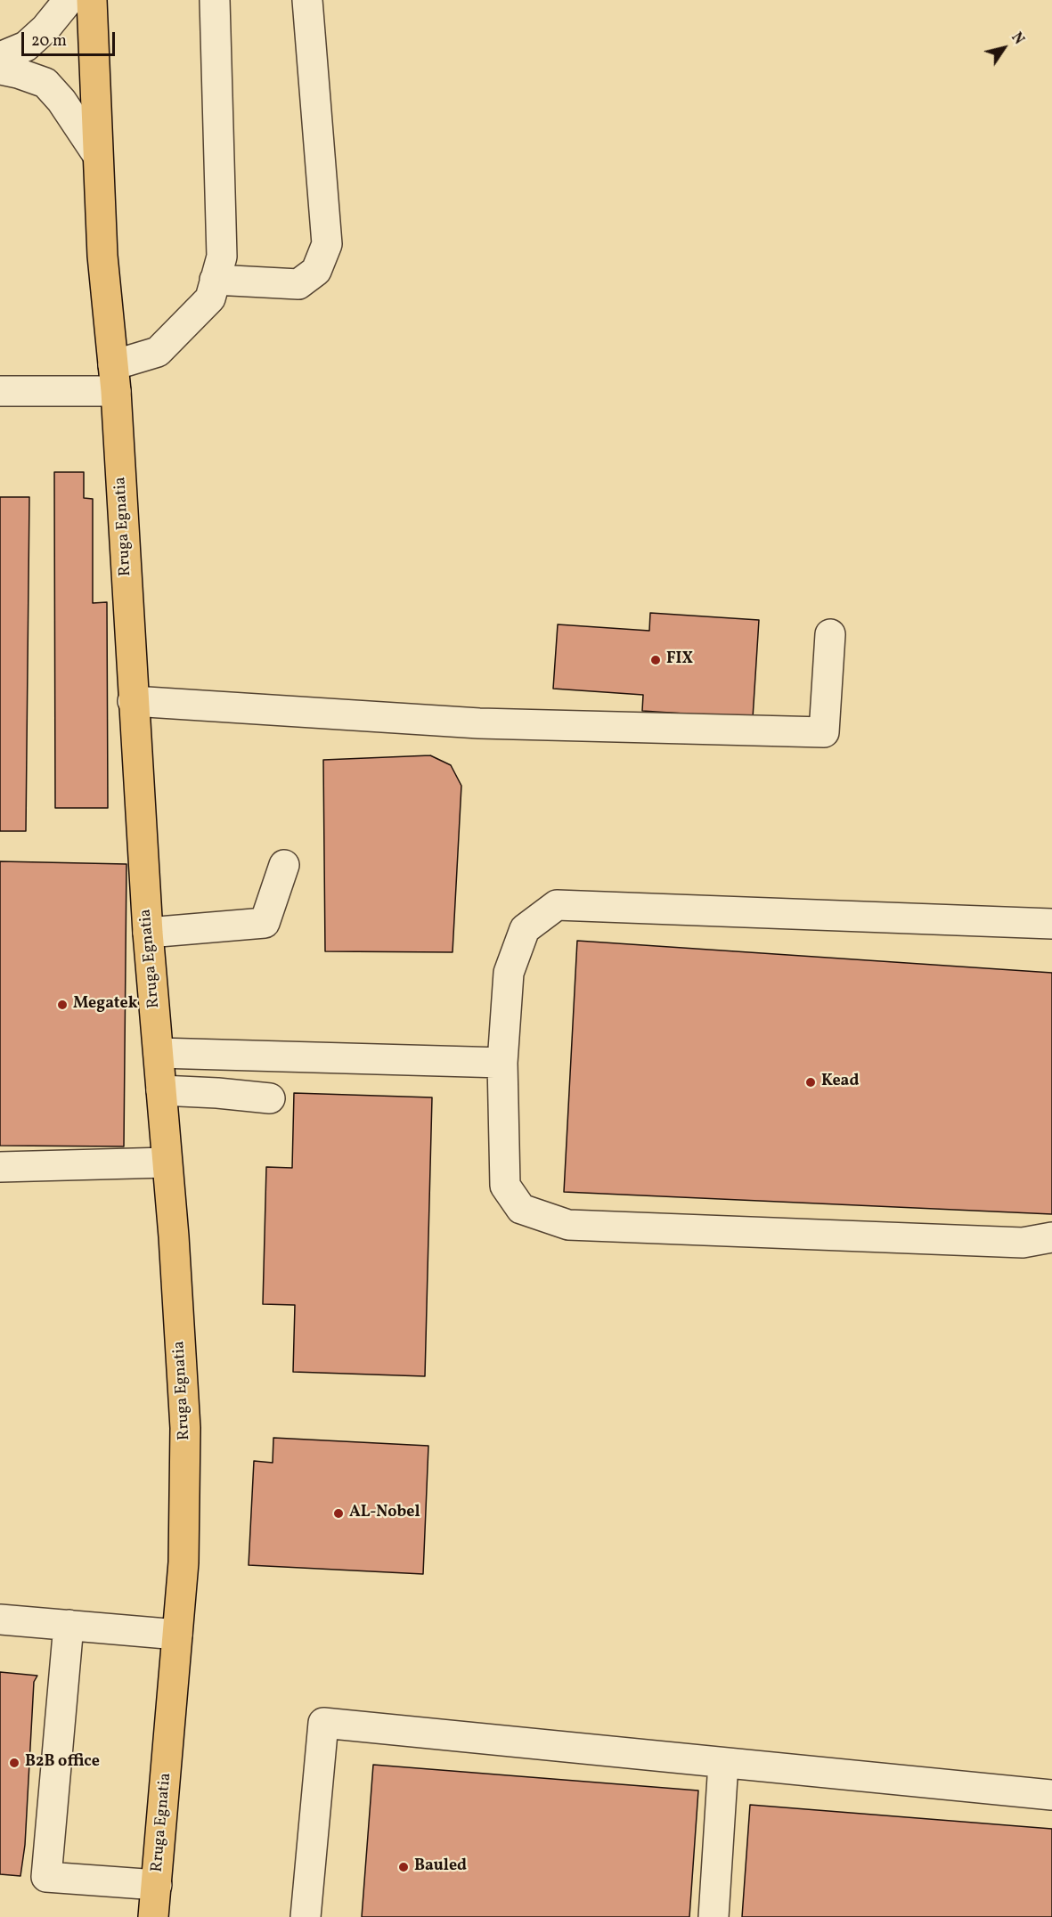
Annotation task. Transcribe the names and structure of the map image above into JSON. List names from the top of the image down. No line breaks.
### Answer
{"streets":{"main road":["Rruga Egnatia"]},"places":["FIX","Megatek","Kead","AL-Nobel","B2B office","Bauled"],"scale_bar":"20 m","north":"top right"}
